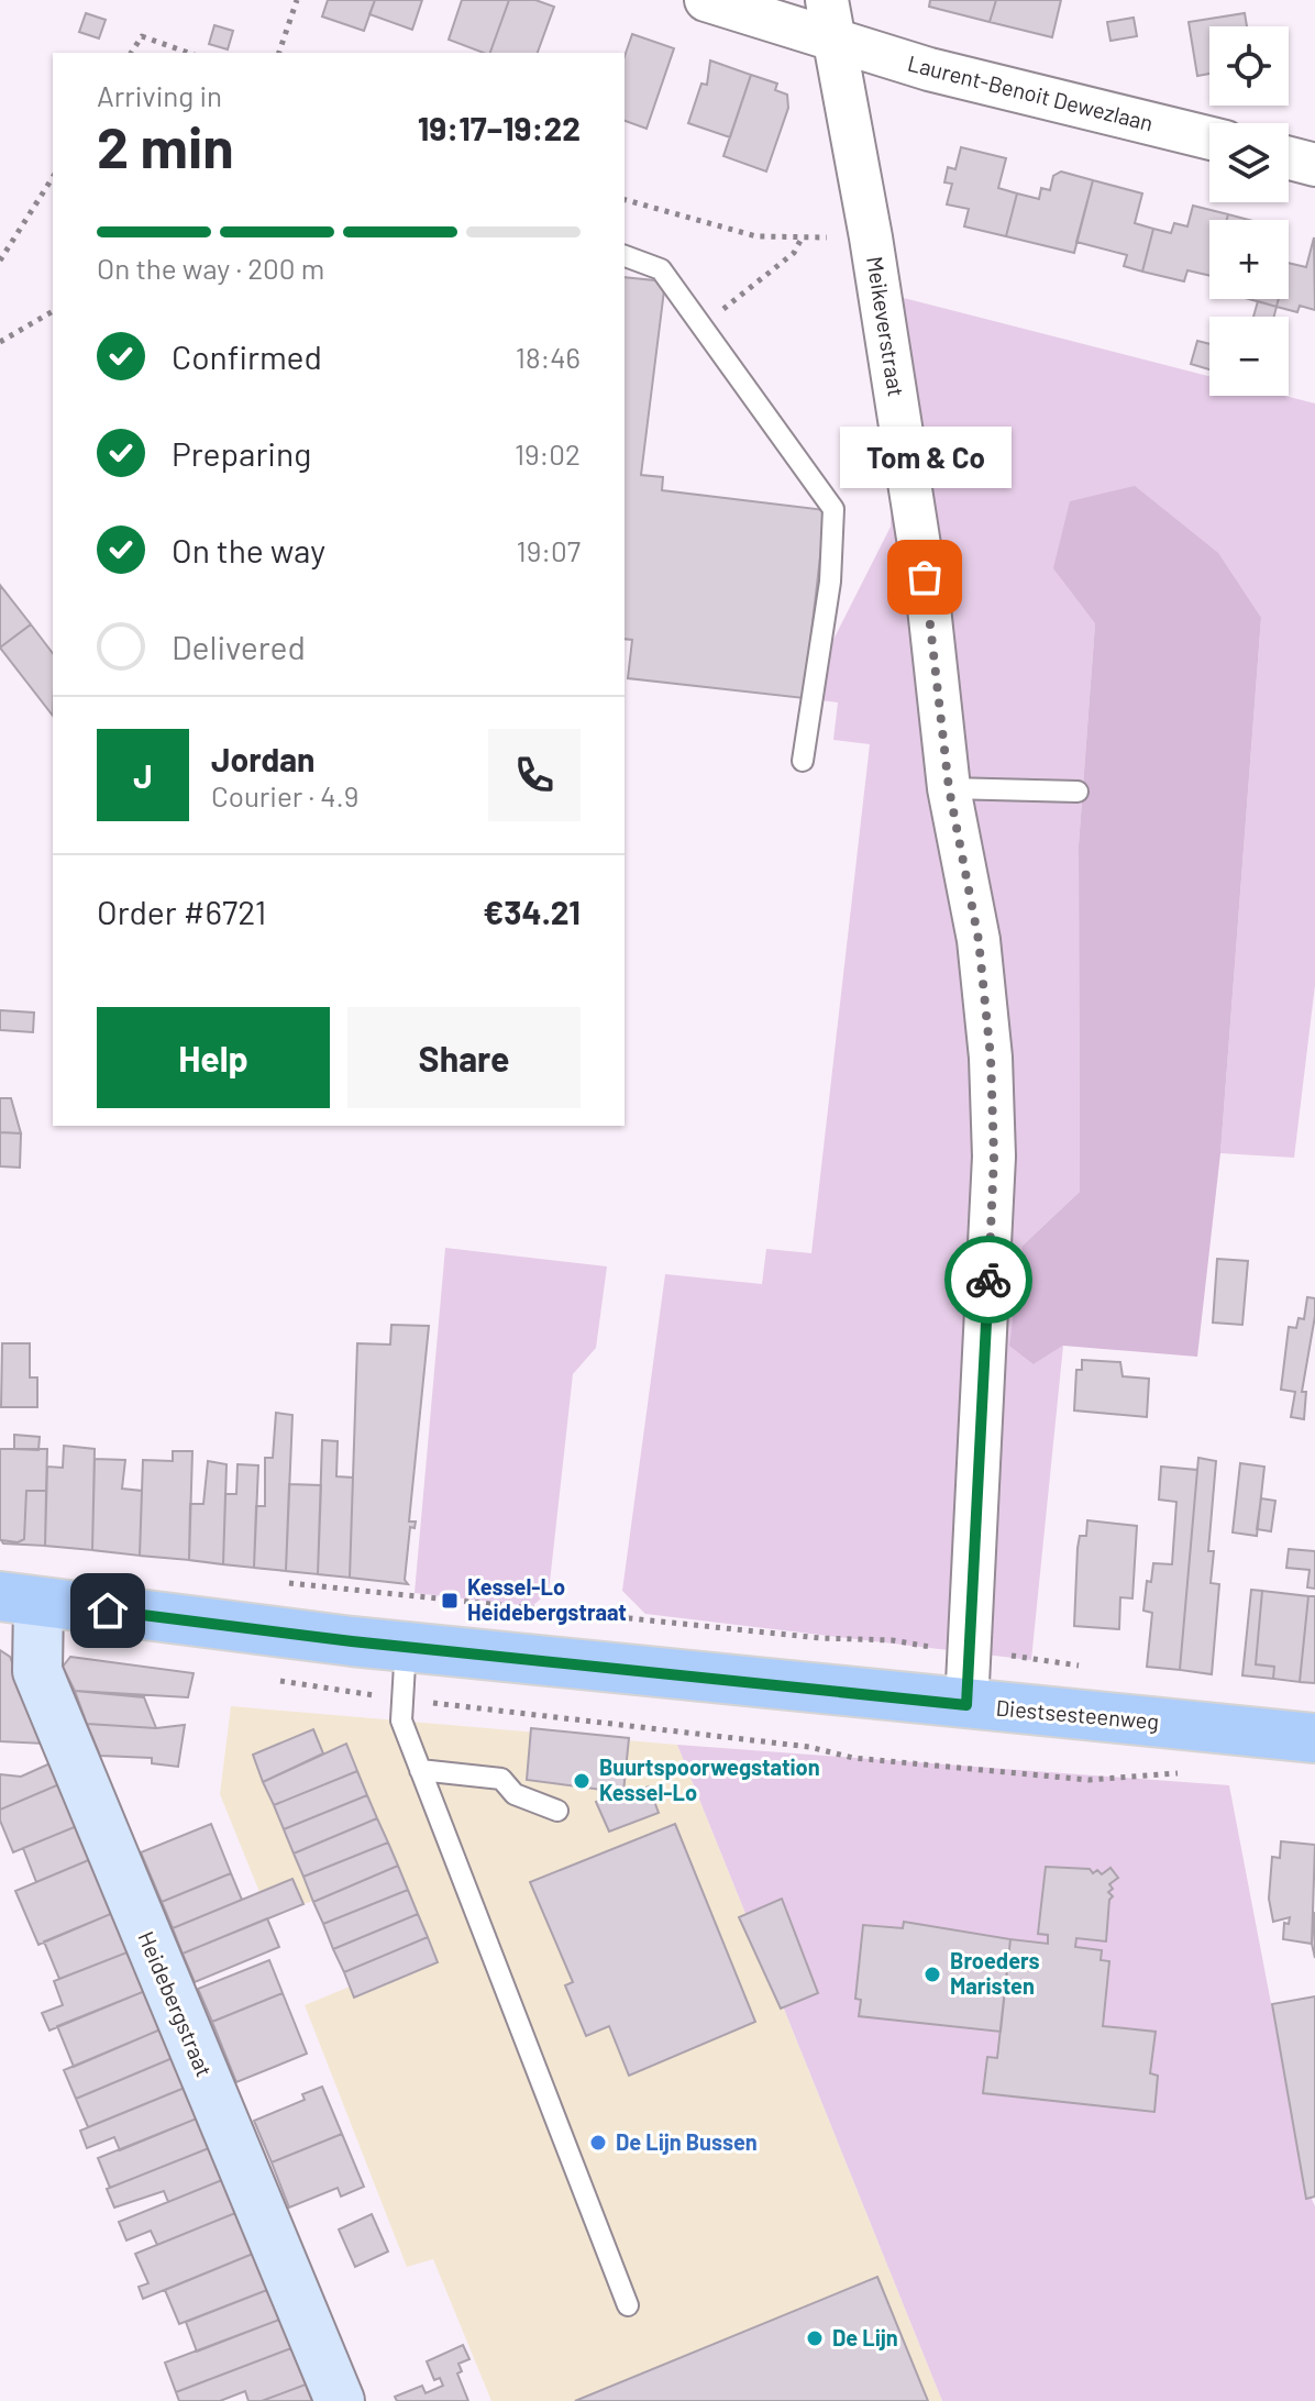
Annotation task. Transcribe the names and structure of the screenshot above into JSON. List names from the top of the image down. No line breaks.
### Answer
{"streets":{"main road":["Diestsesteenweg"],"street":["Laurent-Benoit Dewezlaan","Meikeverstraat","Heidebergstraat"]},"crossings":[["Laurent-Benoit Dewezlaan","Meikeverstraat"],["Meikeverstraat","Diestsesteenweg"],["Diestsesteenweg","Heidebergstraat"]],"places":{"other":["Tom & Co","Buurtspoorwegstation Kessel-Lo","Broeders Maristen","De Lijn Bussen","De Lijn"],"transit":["Kessel-Lo Heidebergstraat"]},"page":{"map_buttons":["+","−"],"heading":["2 min","Arriving in","19:17–19:22"],"panel":["Jordan","Courier · 4.9","Order #6721","€34.21"],"bar":"On the way · 200 m","list":[["Confirmed","18:46"],["Preparing","19:02"],["On the way","19:07"],"Delivered"],"bubble":"Tom & Co","round":"J","buttons":["Help","Share"]}}
